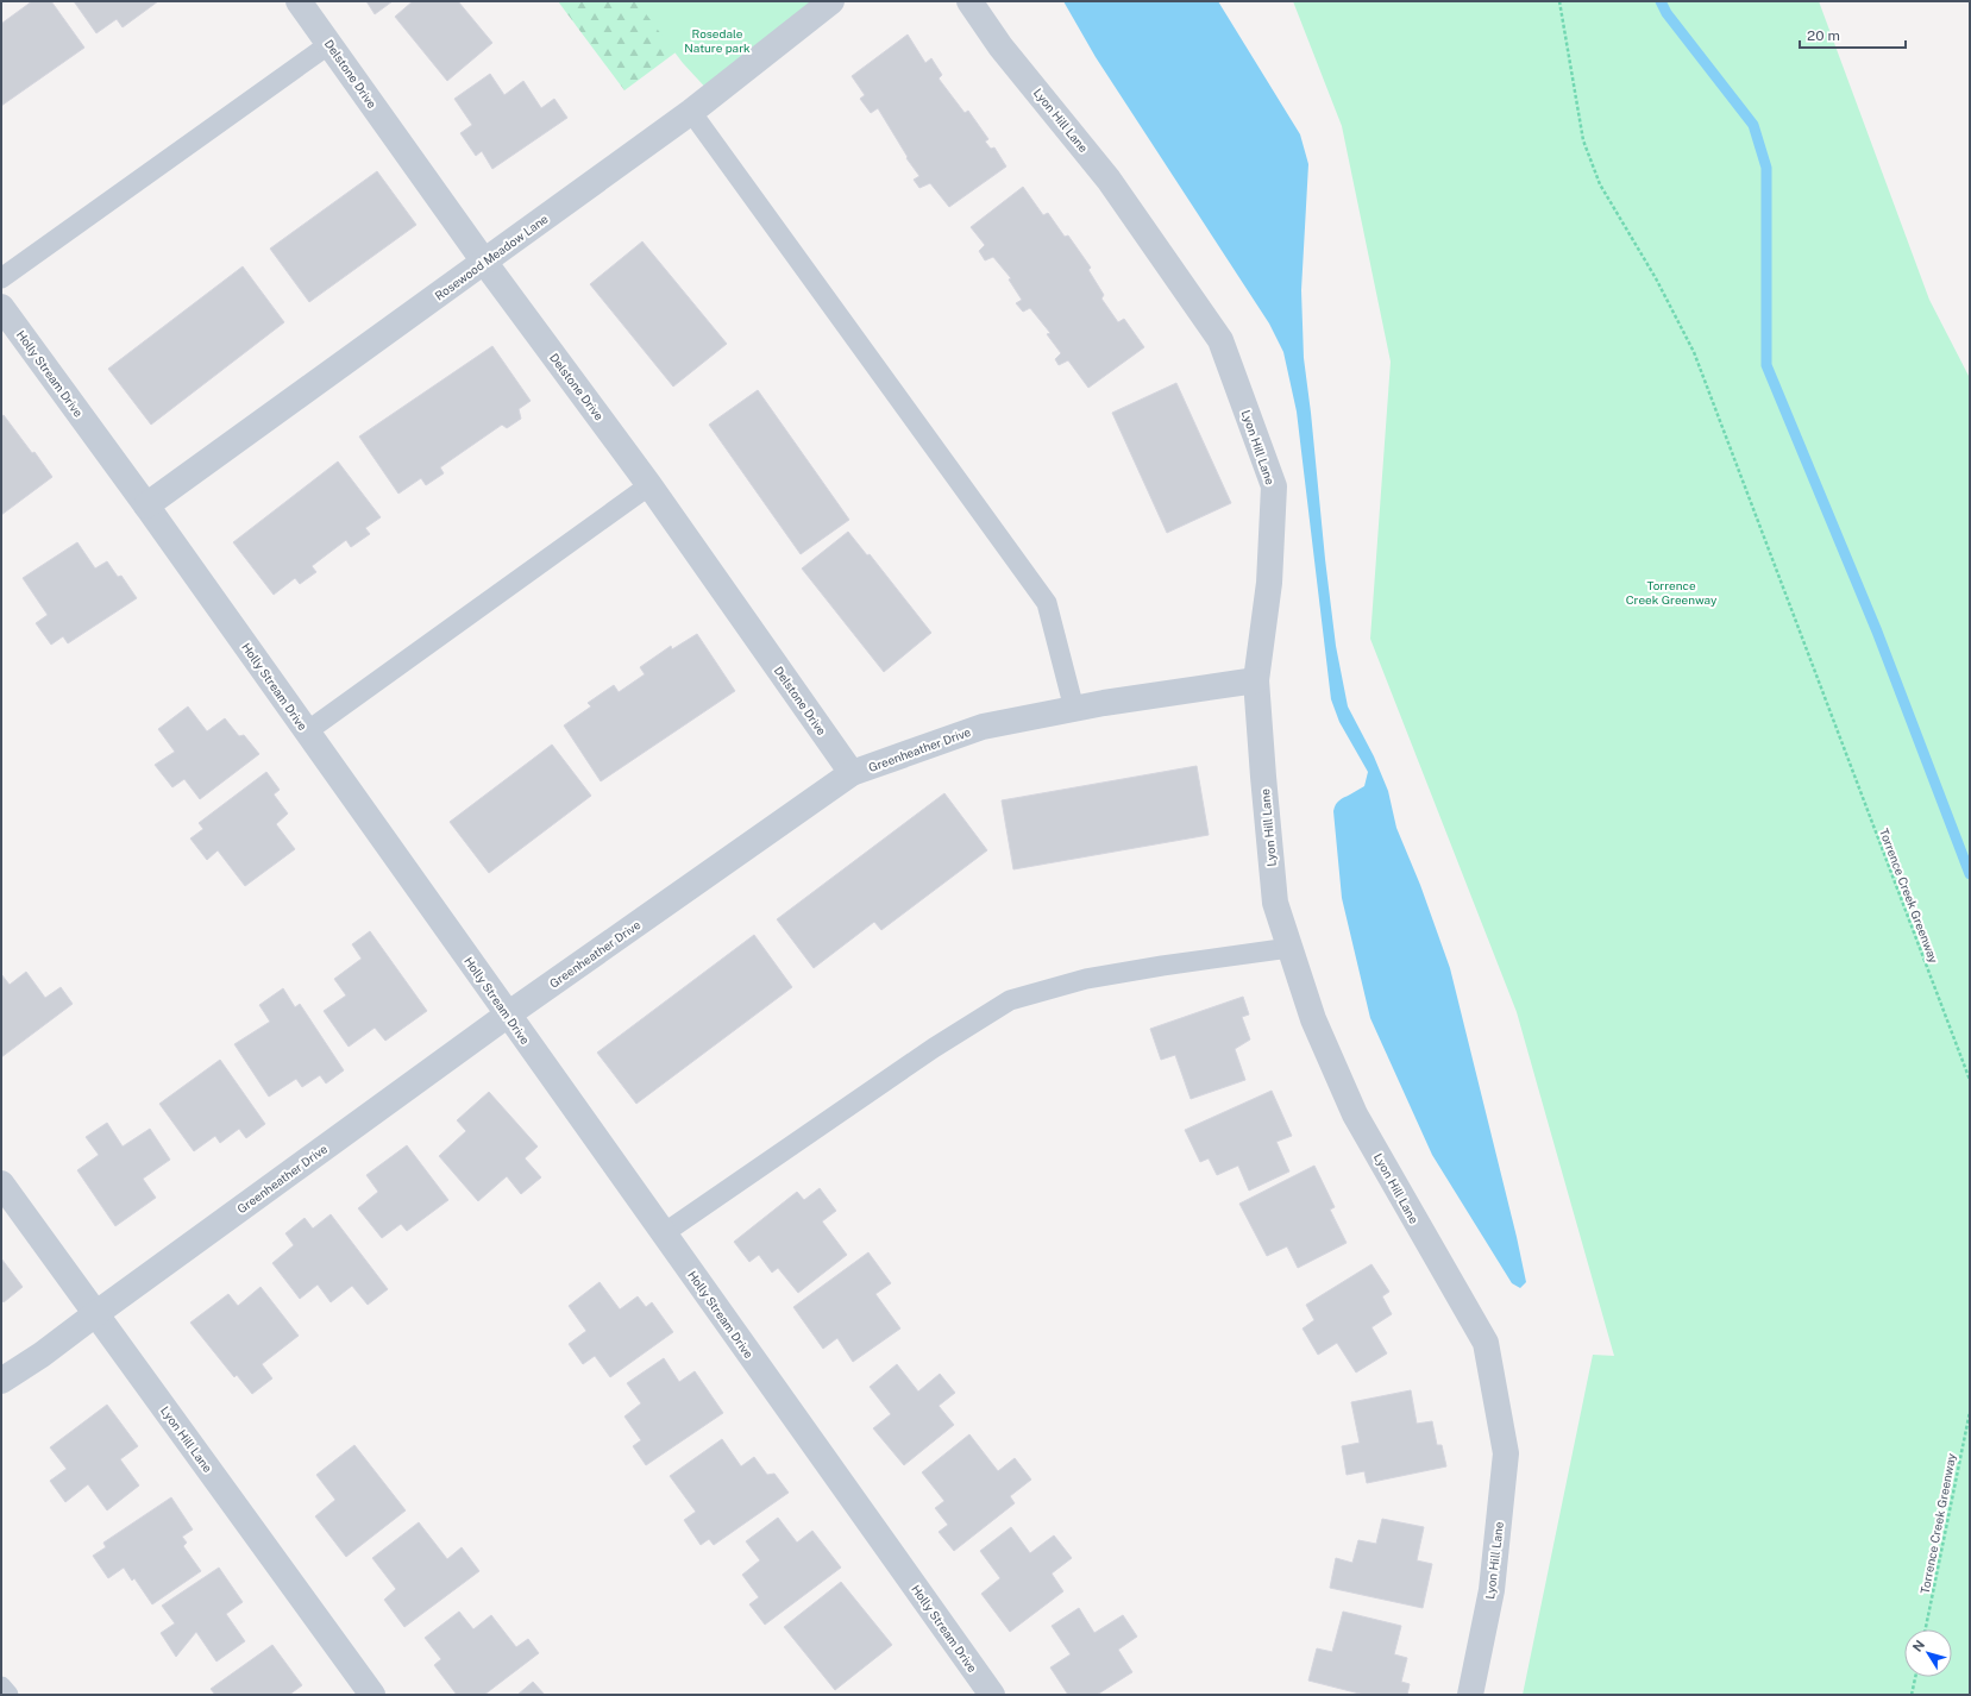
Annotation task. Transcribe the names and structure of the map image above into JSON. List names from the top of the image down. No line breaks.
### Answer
{"streets":{"street":["Delstone Drive","Lyon Hill Lane","Rosewood Meadow Lane","Holly Stream Drive","Greenheather Drive"],"path":["Torrence Creek Greenway"]},"crossings":[["Delstone Drive","Rosewood Meadow Lane"],["Delstone Drive","Greenheather Drive"],["Lyon Hill Lane","Greenheather Drive"],["Rosewood Meadow Lane","Holly Stream Drive"],["Holly Stream Drive","Greenheather Drive"]],"parks":["Rosedale Nature park","Torrence Creek Greenway"],"scale_bar":"20 m","north":"top left"}
